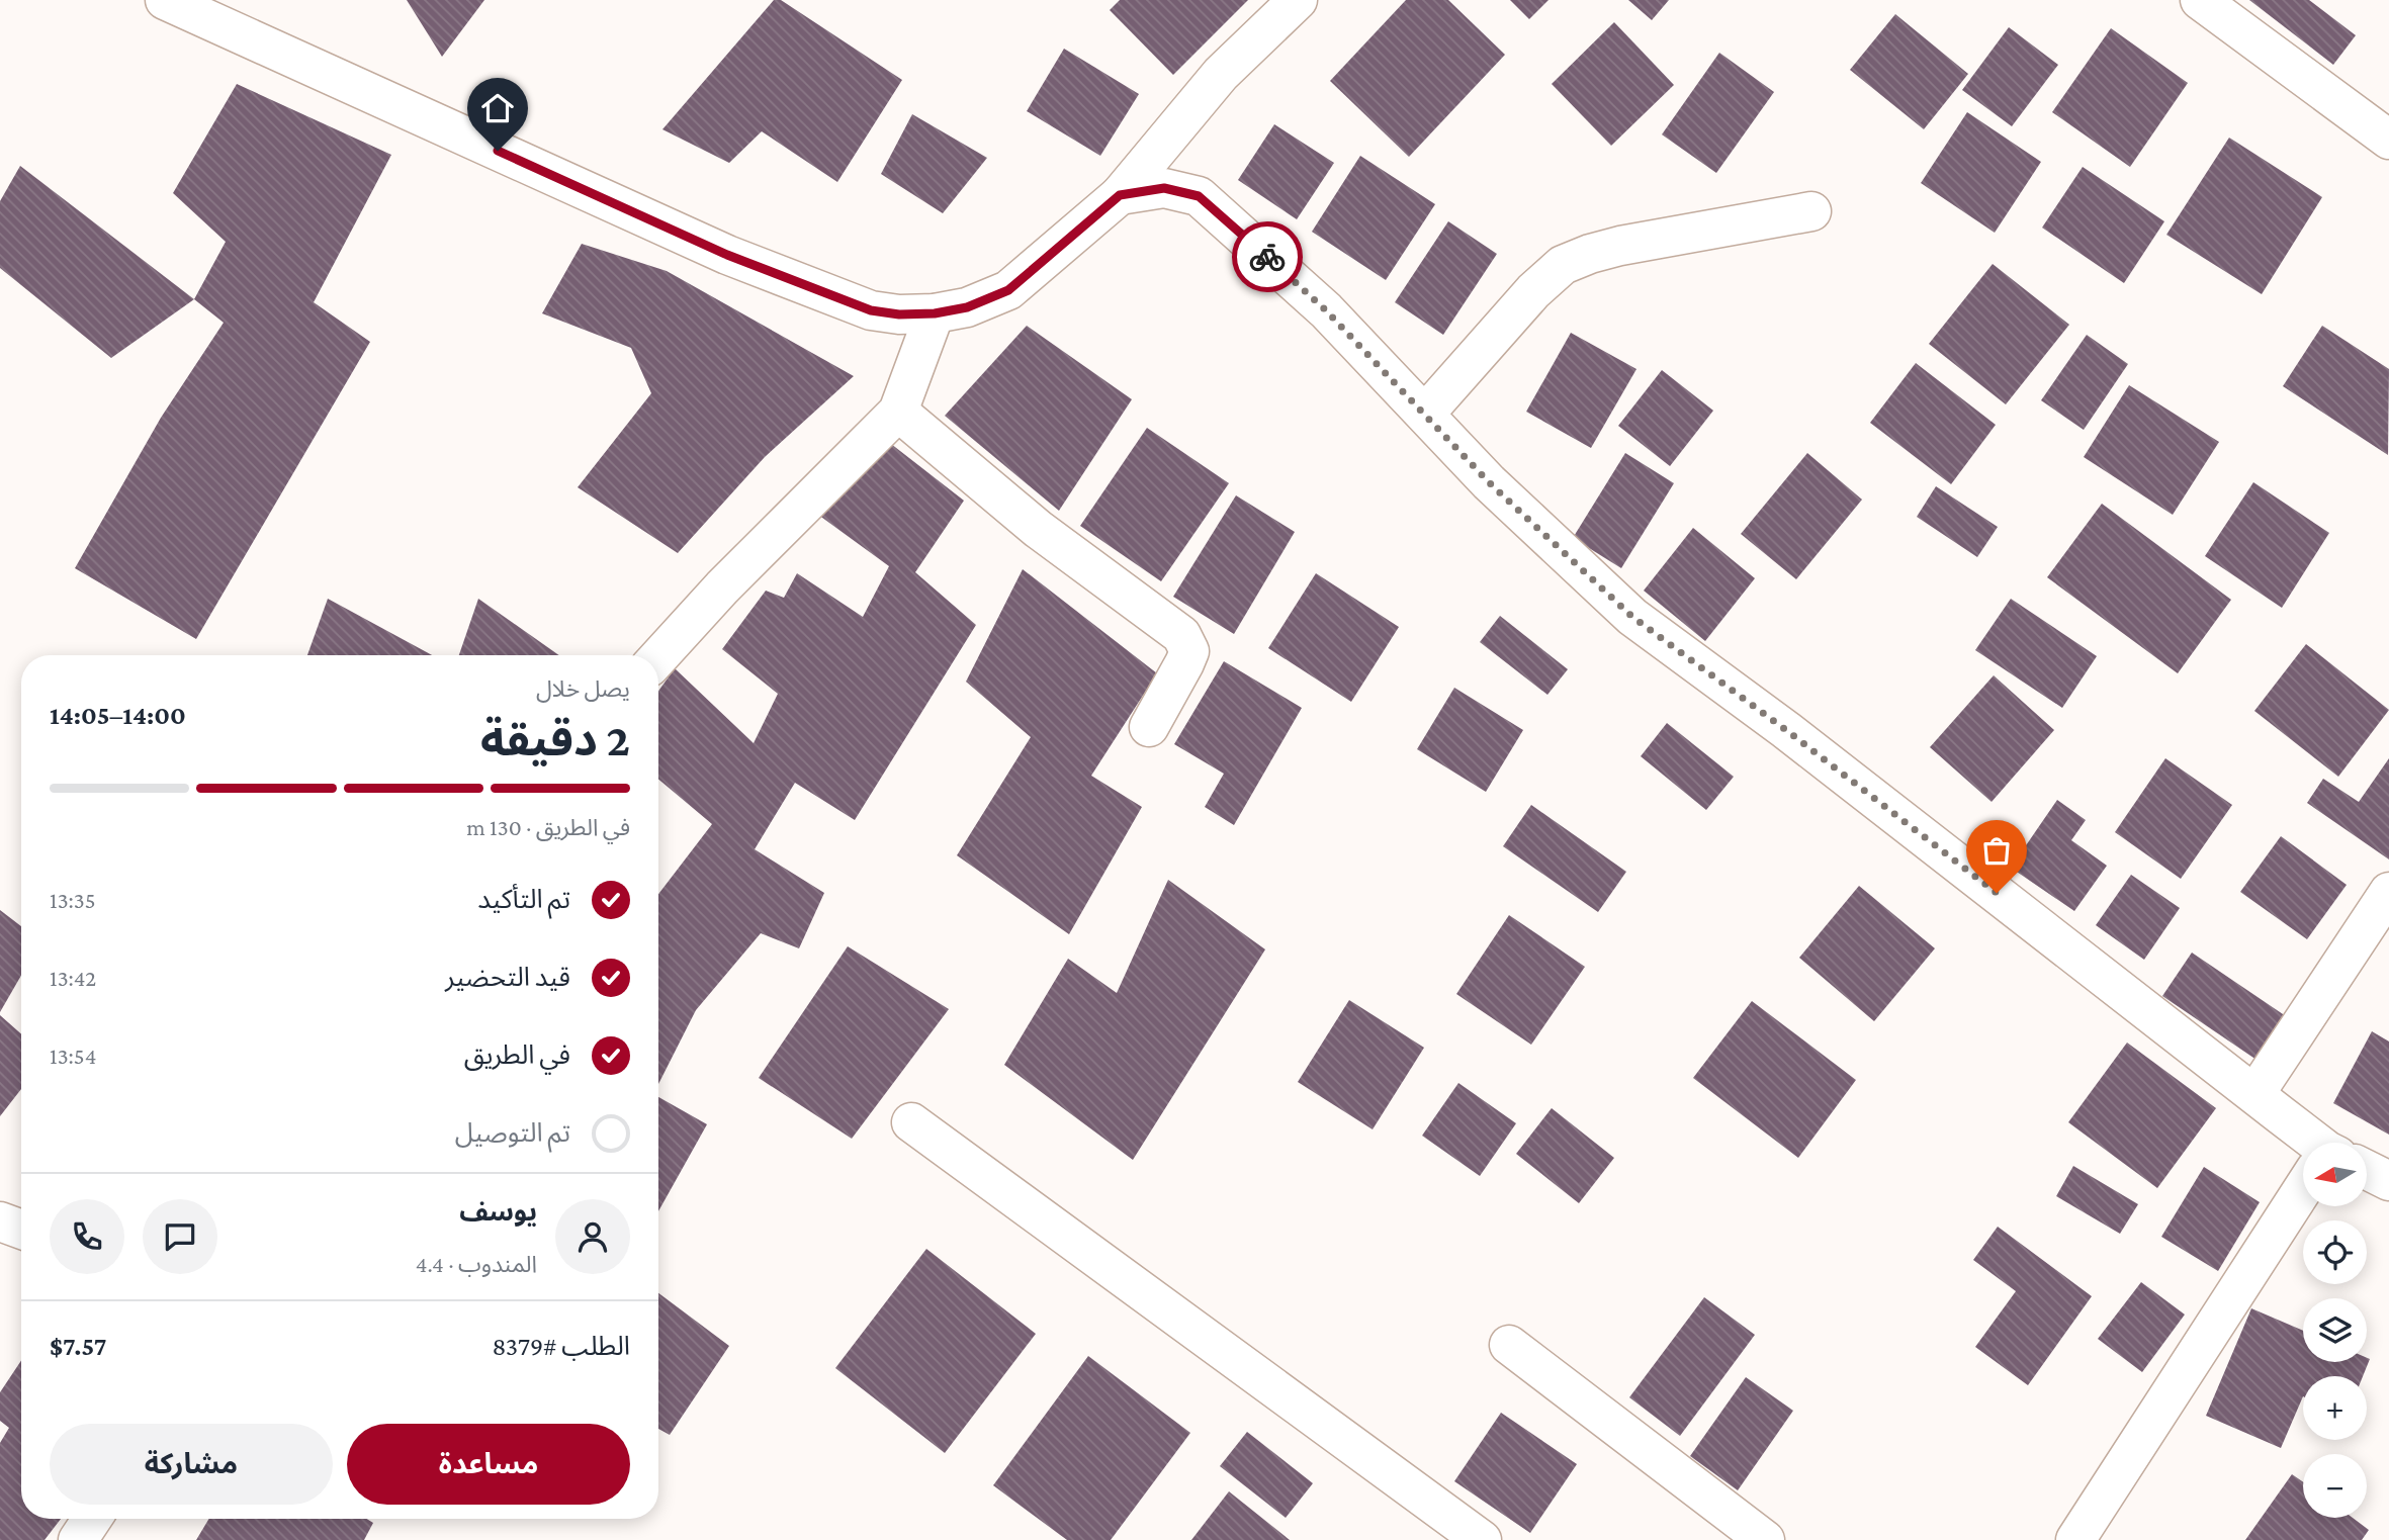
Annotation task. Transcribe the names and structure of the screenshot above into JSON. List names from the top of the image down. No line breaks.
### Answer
{"north":"left","page":{"heading":["2 دقيقة","يصل خلال","14:00–14:05"],"panel":["يوسف","المندوب · 4.4","الطلب #8379","$7.57"],"bar":"في الطريق · 130 m","list":[["تم التأكيد","13:35"],["قيد التحضير","13:42"],["في الطريق","13:54"],"تم التوصيل"],"map_buttons":["+","−"],"buttons":["مساعدة","مشاركة"]}}
